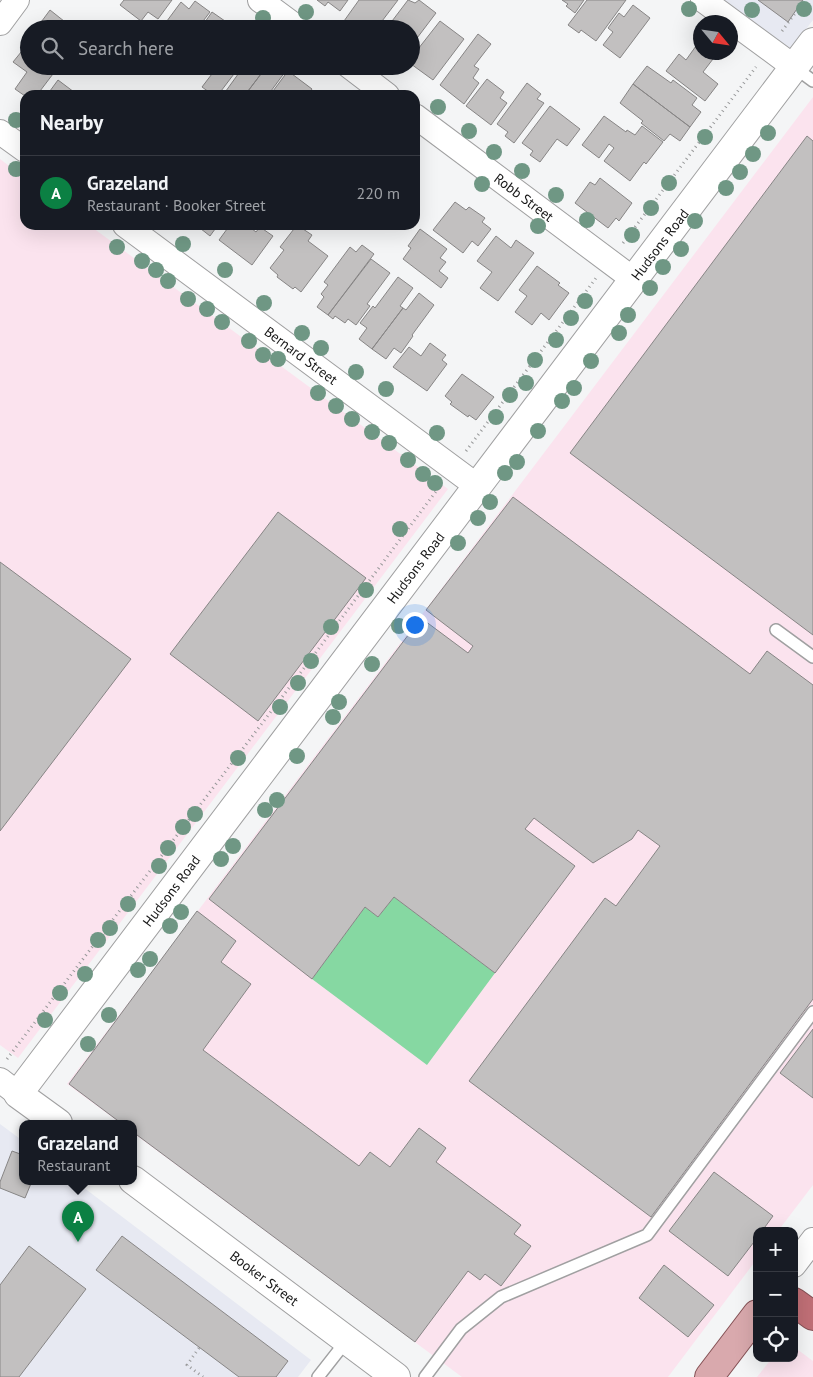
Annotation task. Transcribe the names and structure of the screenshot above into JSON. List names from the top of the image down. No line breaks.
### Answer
{"streets":{"street":["Robb Street","Hudsons Road","Bernard Street","Booker Street"]},"crossings":[["Robb Street","Hudsons Road"],["Hudsons Road","Bernard Street"]],"north":"bottom right","page":{"search":"Search here","heading":"Nearby","list":[{"mark":"A","name":"Grazeland","note":"Restaurant · Booker Street","value":"220 m"}],"popup":["Grazeland","Restaurant"],"pins":"A","map_buttons":["+","−"]}}
